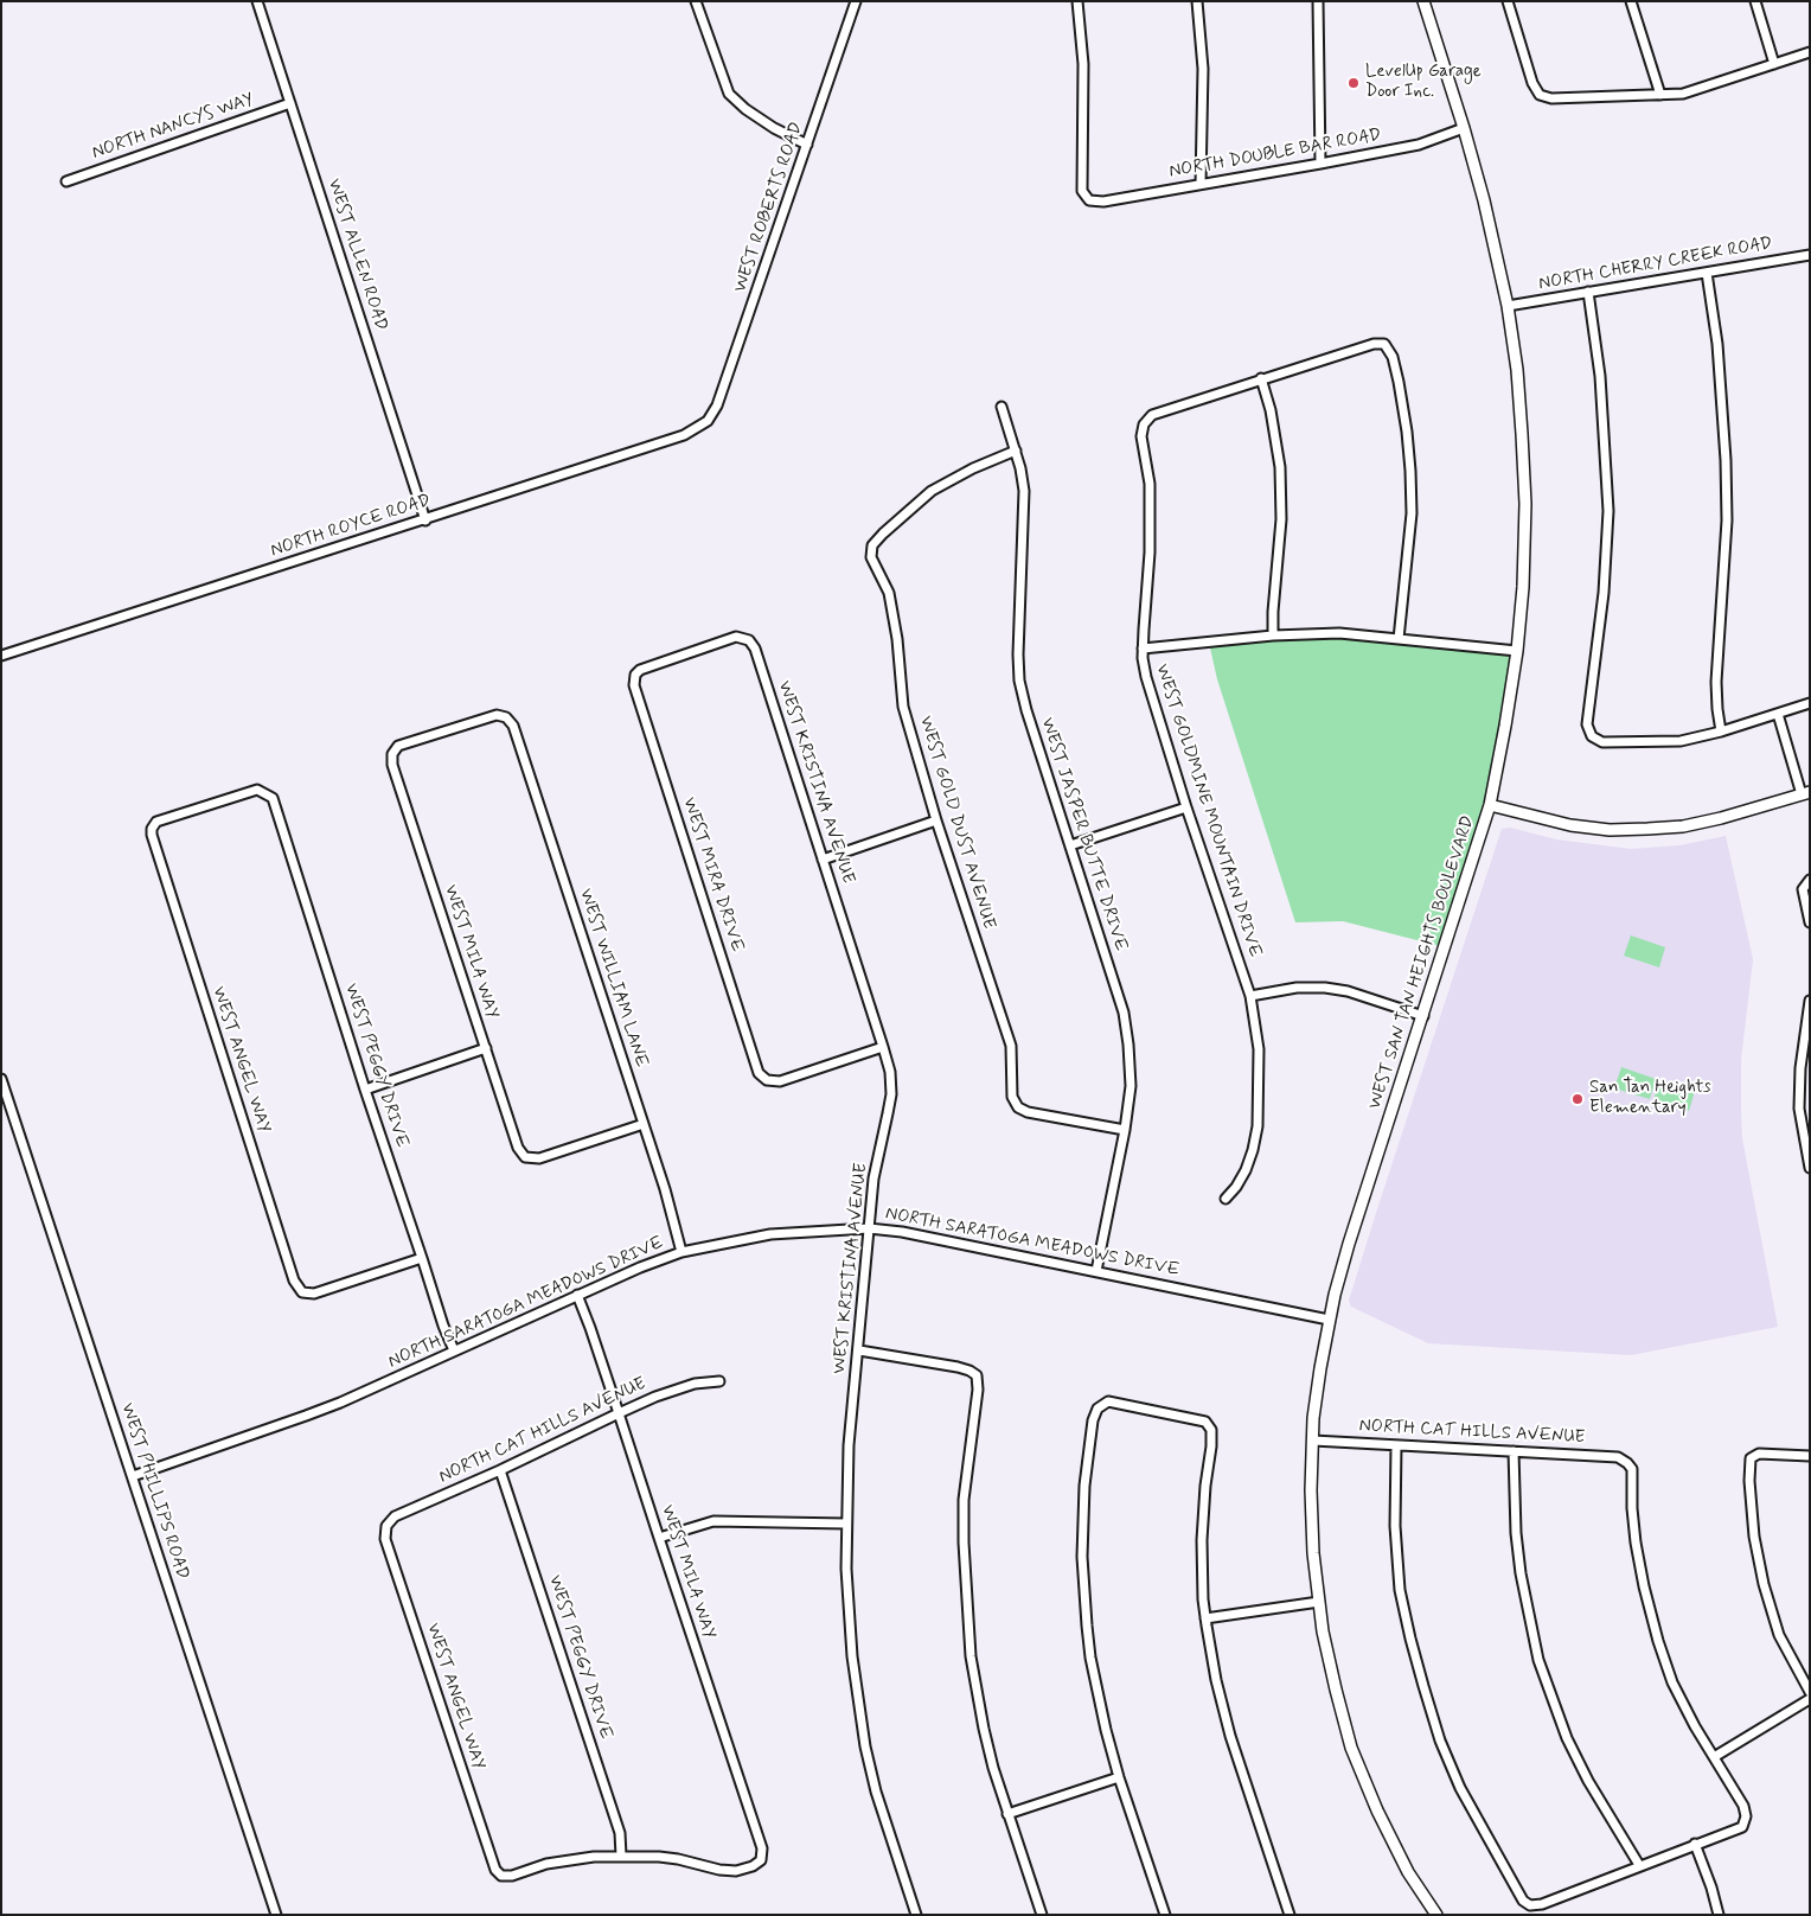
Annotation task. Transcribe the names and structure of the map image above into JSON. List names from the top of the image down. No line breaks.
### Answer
{"streets":{"street":["NORTH NANCYS WAY","NORTH DOUBLE BAR ROAD","WEST ROBERTS ROAD","WEST ALLEN ROAD","NORTH CHERRY CREEK ROAD","NORTH ROYCE ROAD","WEST KRISTINA AVENUE","WEST GOLDMINE MOUNTAIN DRIVE","WEST GOLD DUST AVENUE","WEST JASPER BUTTE DRIVE","WEST MIRA DRIVE","WEST MILA WAY","WEST SAN TAN HEIGHTS BOULEVARD","WEST WILLIAM LANE","WEST ANGEL WAY","WEST PEGGY DRIVE","NORTH SARATOGA MEADOWS DRIVE","NORTH CAT HILLS AVENUE","WEST PHILLIPS ROAD"]},"crossings":[["NORTH NANCYS WAY","WEST ALLEN ROAD"],["NORTH DOUBLE BAR ROAD","WEST SAN TAN HEIGHTS BOULEVARD"],["WEST ROBERTS ROAD","NORTH ROYCE ROAD"],["WEST ALLEN ROAD","NORTH ROYCE ROAD"],["NORTH CHERRY CREEK ROAD","WEST SAN TAN HEIGHTS BOULEVARD"],["WEST KRISTINA AVENUE","WEST MIRA DRIVE"],["WEST KRISTINA AVENUE","NORTH SARATOGA MEADOWS DRIVE"],["WEST GOLD DUST AVENUE","WEST JASPER BUTTE DRIVE"],["WEST JASPER BUTTE DRIVE","NORTH SARATOGA MEADOWS DRIVE"],["WEST MILA WAY","WEST WILLIAM LANE"],["WEST MILA WAY","WEST ANGEL WAY"],["WEST MILA WAY","WEST PEGGY DRIVE"],["WEST MILA WAY","NORTH SARATOGA MEADOWS DRIVE"],["WEST MILA WAY","NORTH CAT HILLS AVENUE"],["WEST SAN TAN HEIGHTS BOULEVARD","NORTH SARATOGA MEADOWS DRIVE"],["WEST SAN TAN HEIGHTS BOULEVARD","NORTH CAT HILLS AVENUE"],["WEST WILLIAM LANE","NORTH SARATOGA MEADOWS DRIVE"],["WEST ANGEL WAY","WEST PEGGY DRIVE"],["WEST ANGEL WAY","NORTH CAT HILLS AVENUE"],["WEST PEGGY DRIVE","NORTH SARATOGA MEADOWS DRIVE"],["WEST PEGGY DRIVE","NORTH CAT HILLS AVENUE"],["NORTH SARATOGA MEADOWS DRIVE","WEST PHILLIPS ROAD"]],"places":["LevelUp Garage Door Inc.","San Tan Heights Elementary"]}
